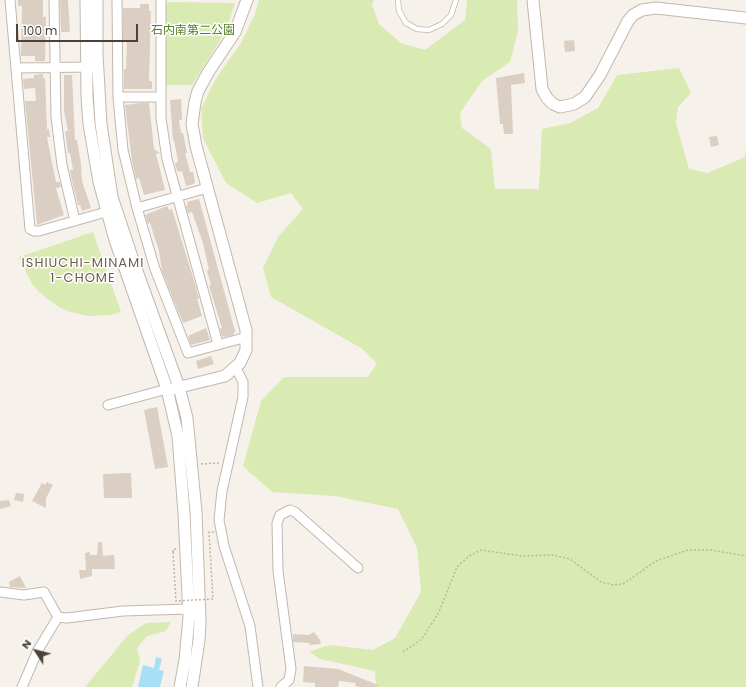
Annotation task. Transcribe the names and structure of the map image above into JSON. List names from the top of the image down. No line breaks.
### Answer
{"districts":["ISHIUCHI-MINAMI 1-CHOME"],"parks":["石内南第二公園"],"scale_bar":"100 m","north":"top left"}
